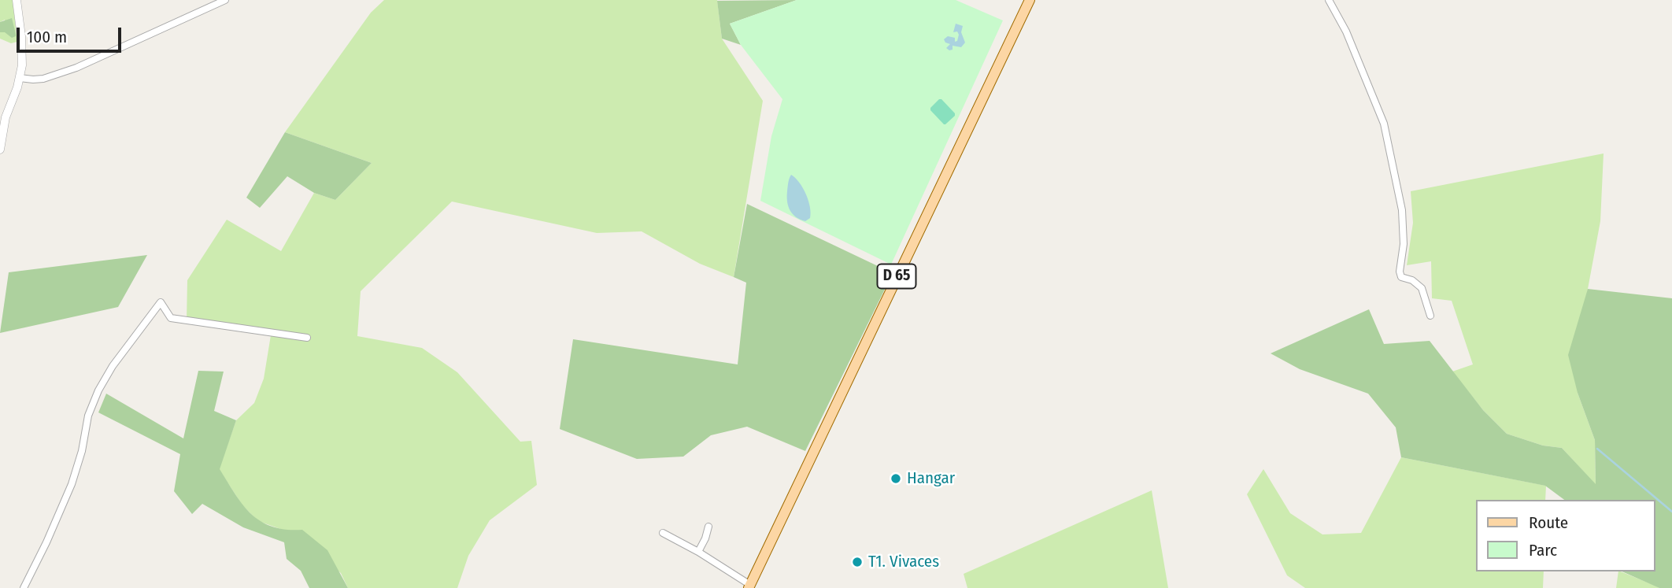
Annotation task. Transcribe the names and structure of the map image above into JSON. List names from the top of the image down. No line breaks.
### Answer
{"streets":{"main road":["D 65"]},"places":["Hangar","T1. Vivaces"],"legend":["Route","Parc"],"scale_bar":"100 m"}
